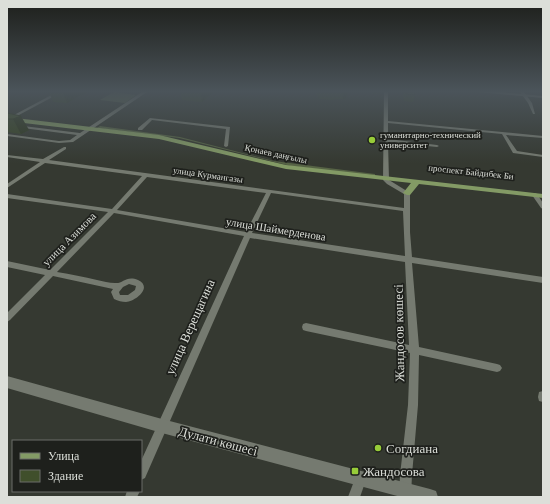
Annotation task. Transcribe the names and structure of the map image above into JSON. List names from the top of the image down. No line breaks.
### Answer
{"streets":{"main road":["Қонаев даңғылы","проспект Байдибек Би","Дулати көшесі"],"street":["улица Курмангазы","улица Шаймерденова","улица Азимова","улица Верещагина","Жандосов көшесі"]},"crossings":[["Қонаев даңғылы","проспект Байдибек Би"],["улица Курмангазы","улица Азимова"],["улица Курмангазы","улица Верещагина"],["улица Курмангазы","Жандосов көшесі"],["улица Шаймерденова","улица Азимова"],["улица Шаймерденова","улица Верещагина"],["улица Шаймерденова","Жандосов көшесі"],["улица Верещагина","Дулати көшесі"],["Жандосов көшесі","Дулати көшесі"]],"places":{"other":["гуманитарно-технический университет","Согдиана"],"transit":["Жандосова"]},"legend":["Улица","Здание"]}
